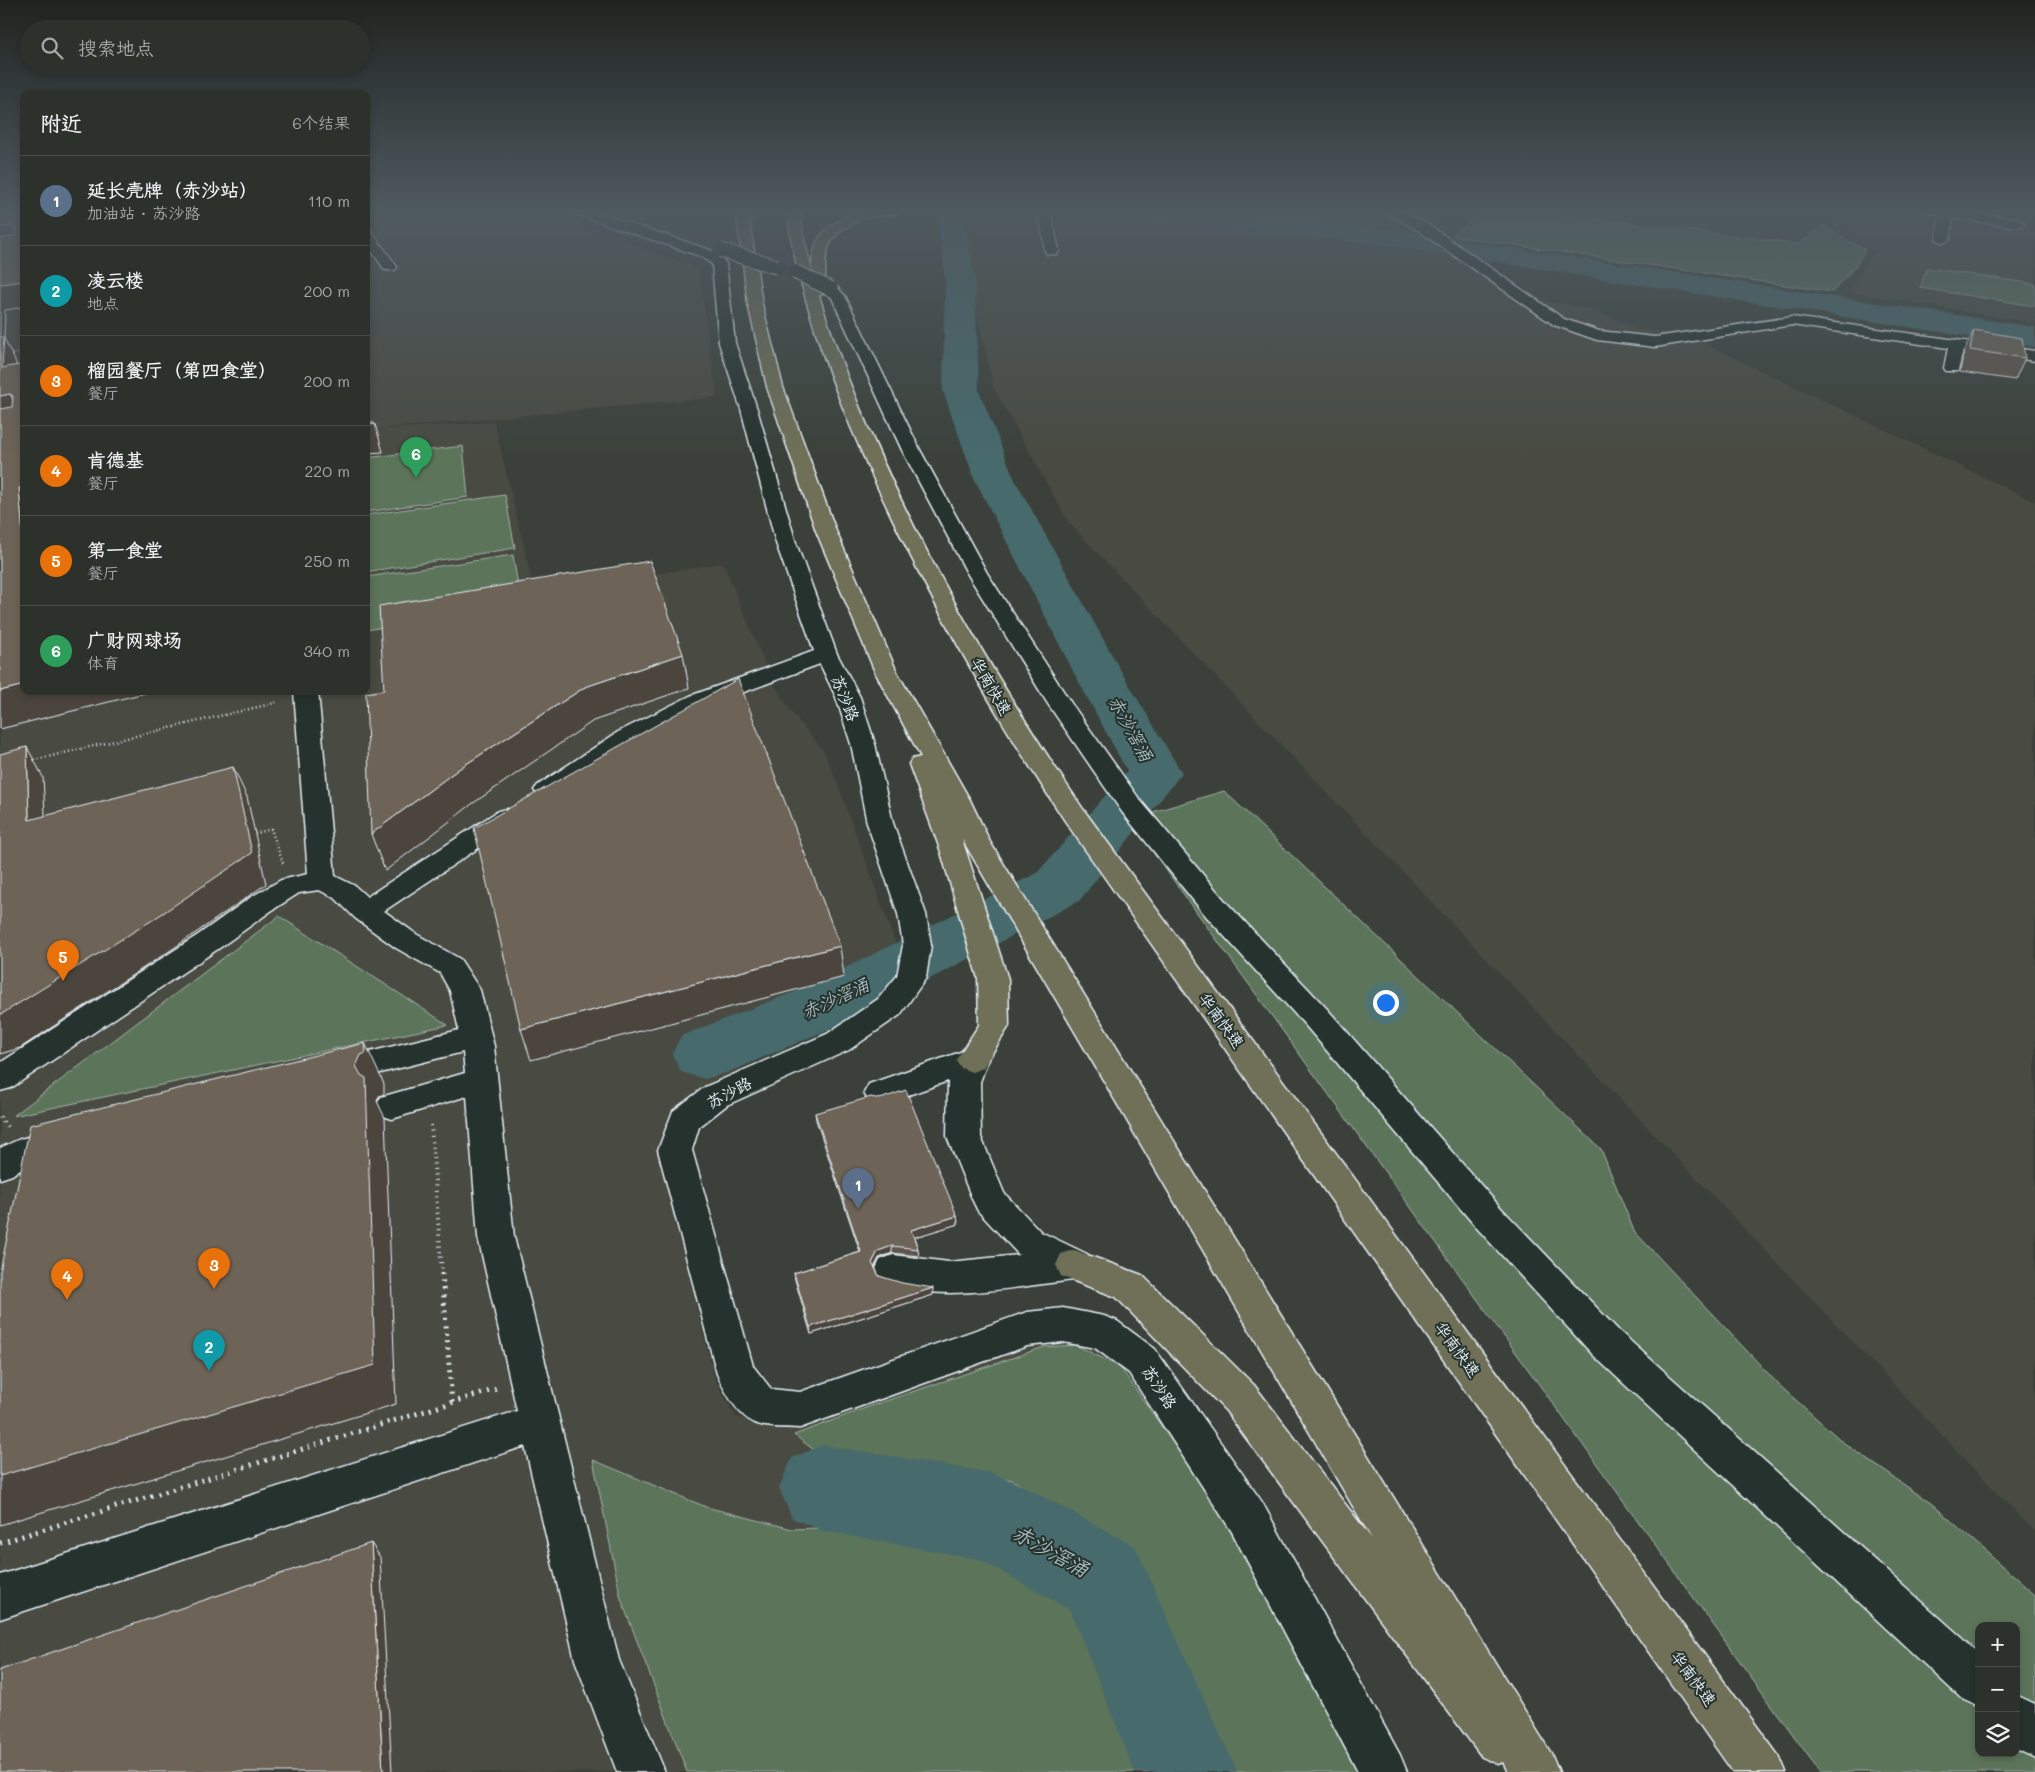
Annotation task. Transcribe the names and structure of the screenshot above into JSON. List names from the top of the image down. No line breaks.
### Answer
{"streets":{"highway":["华南快速"],"street":["苏沙路"]},"water":["赤沙滘涌"],"page":{"search":"搜索地点","heading":["附近","6个结果"],"list":[{"mark":"1","name":"延长壳牌（赤沙站）","note":"加油站 · 苏沙路","value":"110 m"},{"mark":"2","name":"凌云楼","note":"地点","value":"200 m"},{"mark":"3","name":"榴园餐厅（第四食堂）","note":"餐厅","value":"200 m"},{"mark":"4","name":"肯德基","note":"餐厅","value":"220 m"},{"mark":"5","name":"第一食堂","note":"餐厅","value":"250 m"},{"mark":"6","name":"广财网球场","note":"体育","value":"340 m"}],"pins":["6","5","1","3","4","2"],"map_buttons":["+","−"]}}
